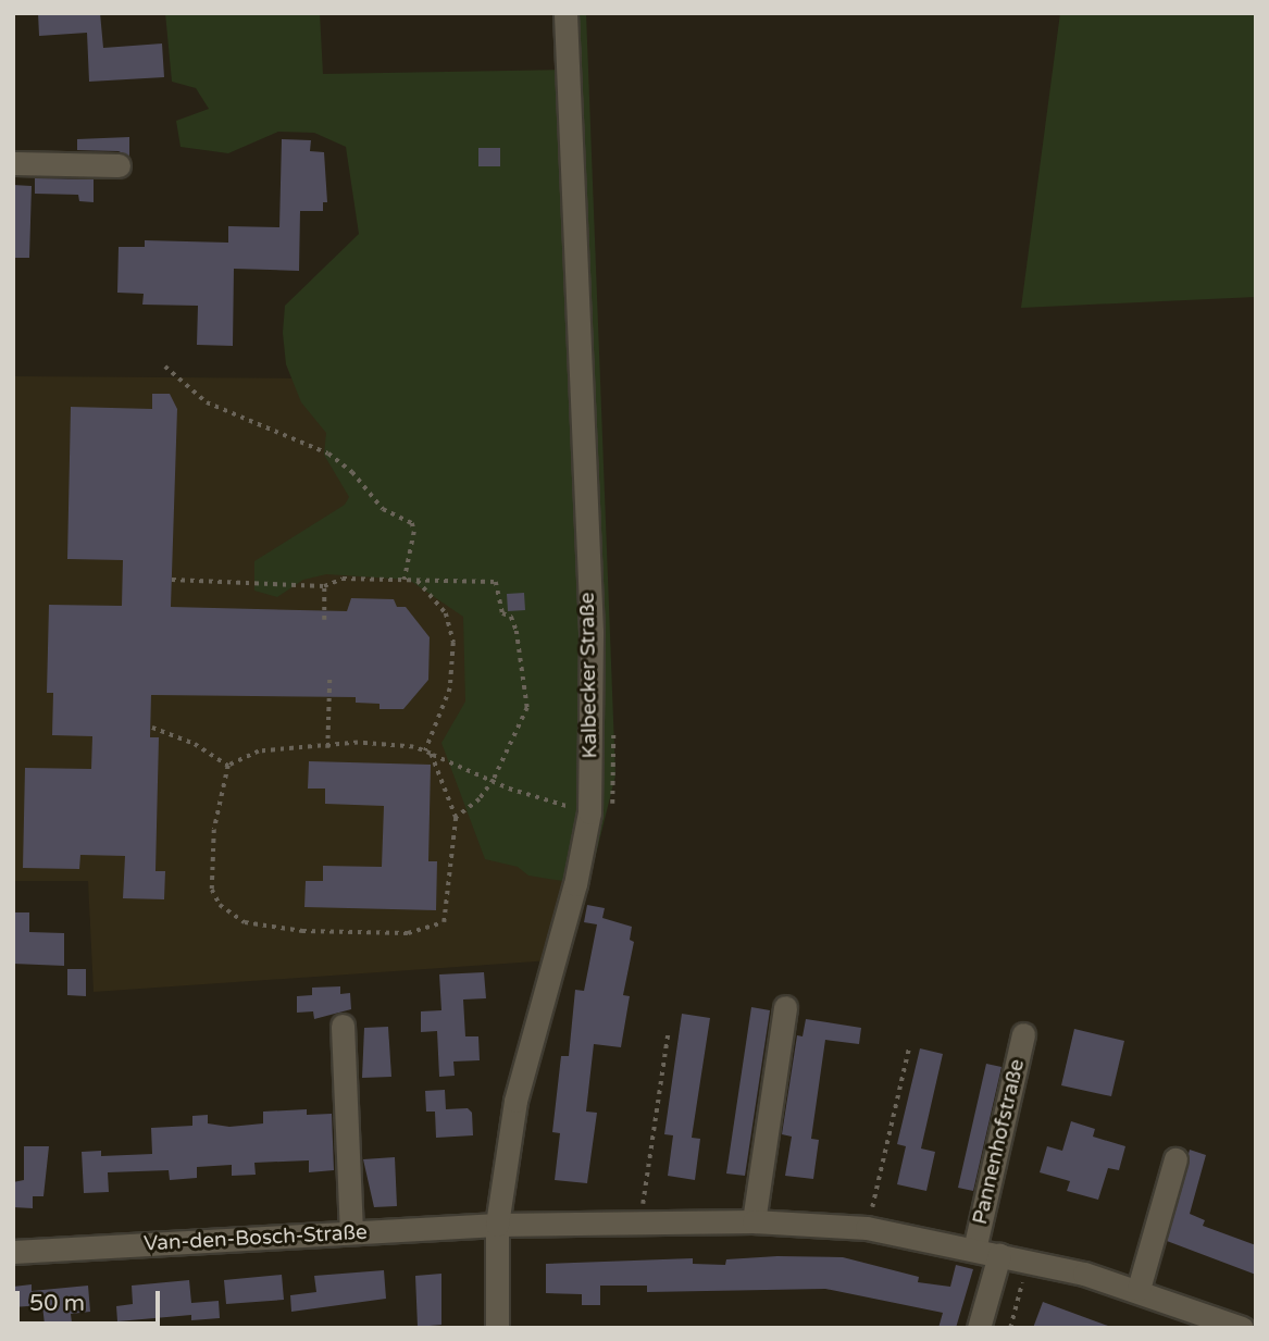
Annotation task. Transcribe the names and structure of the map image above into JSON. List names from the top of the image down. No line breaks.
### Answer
{"streets":{"street":["Kalbecker Straße","Pannenhofstraße","Van-den-Bosch-Straße"]},"crossings":[["Kalbecker Straße","Pannenhofstraße"],["Kalbecker Straße","Van-den-Bosch-Straße"],["Pannenhofstraße","Van-den-Bosch-Straße"]],"scale_bar":"50 m"}
